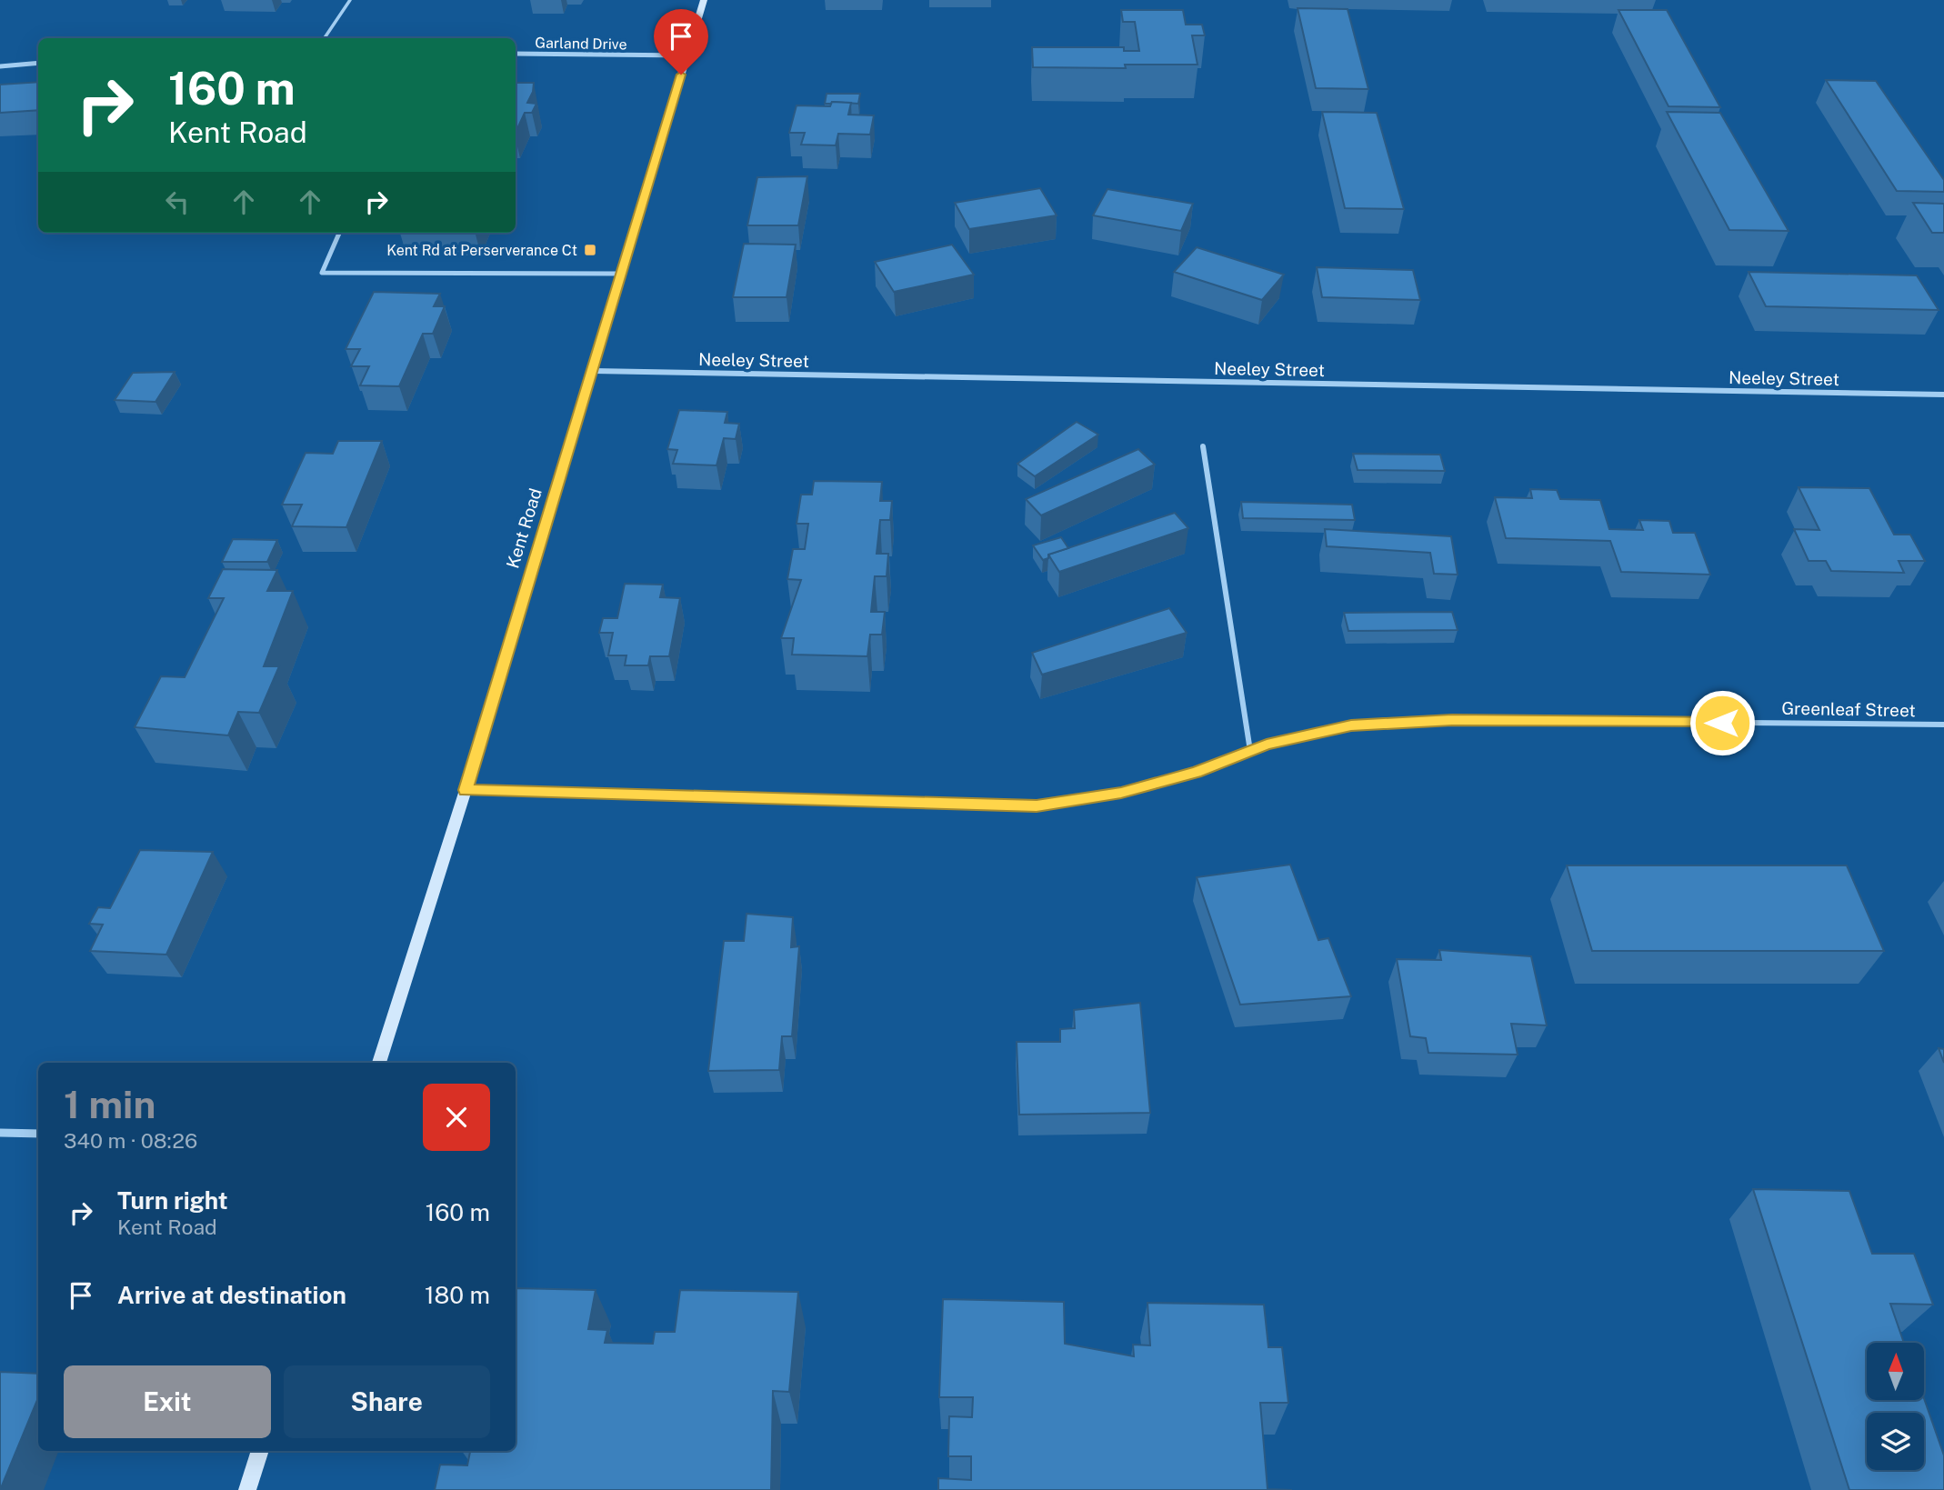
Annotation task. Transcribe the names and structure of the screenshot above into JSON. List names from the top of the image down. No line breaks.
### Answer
{"streets":{"street":["Garland Drive","Neeley Street","Kent Road","Greenleaf Street"]},"crossings":[["Garland Drive","Kent Road"],["Neeley Street","Kent Road"],["Kent Road","Greenleaf Street"]],"places":{"transit":["Kent Rd at Perserverance Ct"]},"north":"top","page":{"turn":["160 m","Kent Road"],"heading":["1 min","340 m · 08:26"],"list":[{"name":"Turn right","note":"Kent Road","value":"160 m"},{"name":"Arrive at destination","value":"180 m"}],"buttons":["Exit","Share"]}}
